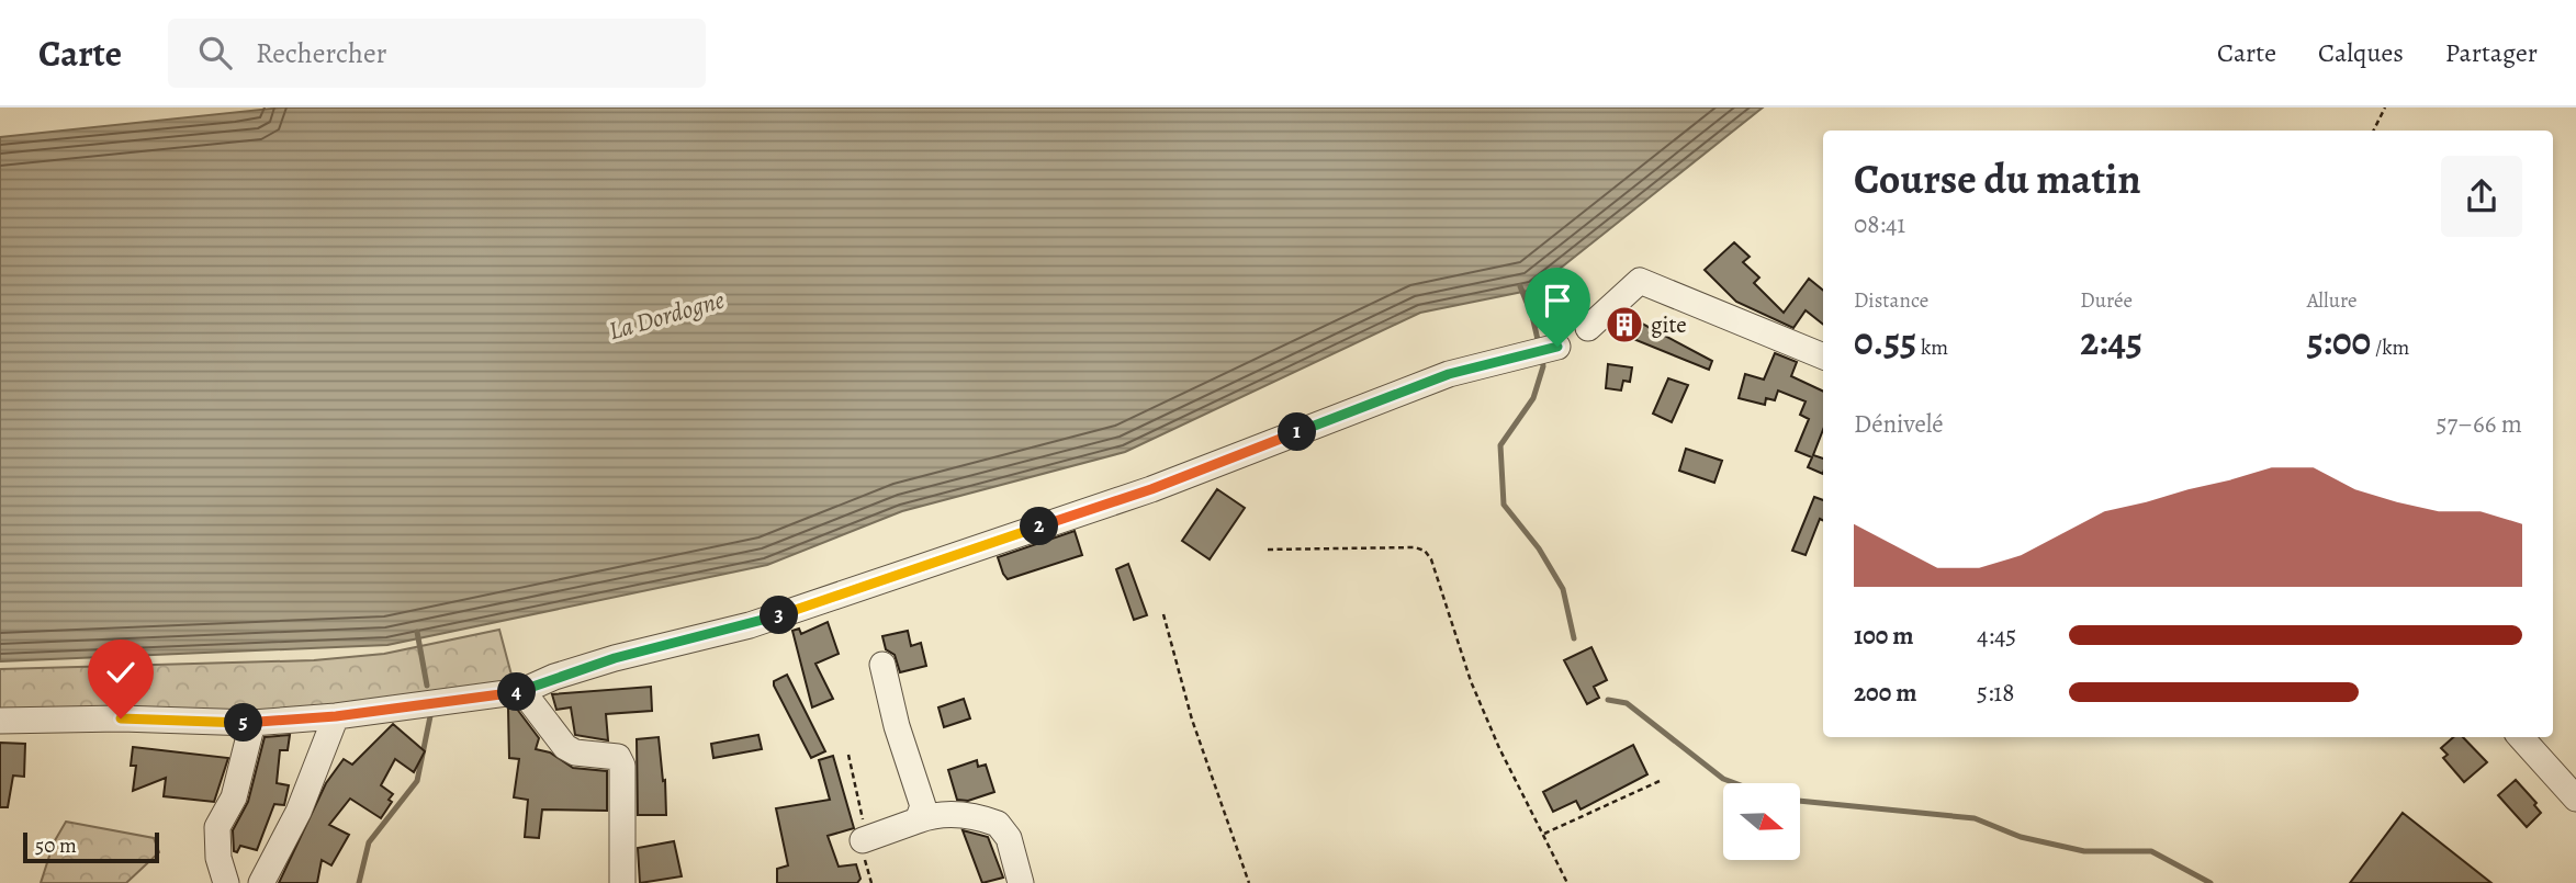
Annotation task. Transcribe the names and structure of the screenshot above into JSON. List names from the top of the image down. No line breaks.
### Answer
{"water":["La Dordogne"],"places":{"building":["gite"]},"scale_bar":"50 m","north":"right","page":{"header":"Carte","search":"Rechercher","nav":["Carte","Calques","Partager"],"heading":["Course du matin","08:41"],"stats":[["Distance","0.55 km"],["Durée","2:45"],["Allure","5:00 /km"]],"chart":["Dénivelé","57–66 m"],"pins":["1","2","3","4","5"],"list":[{"name":"100 m","note":"4:45"},{"name":"200 m","note":"5:18"}],"scale":"50 m"}}
